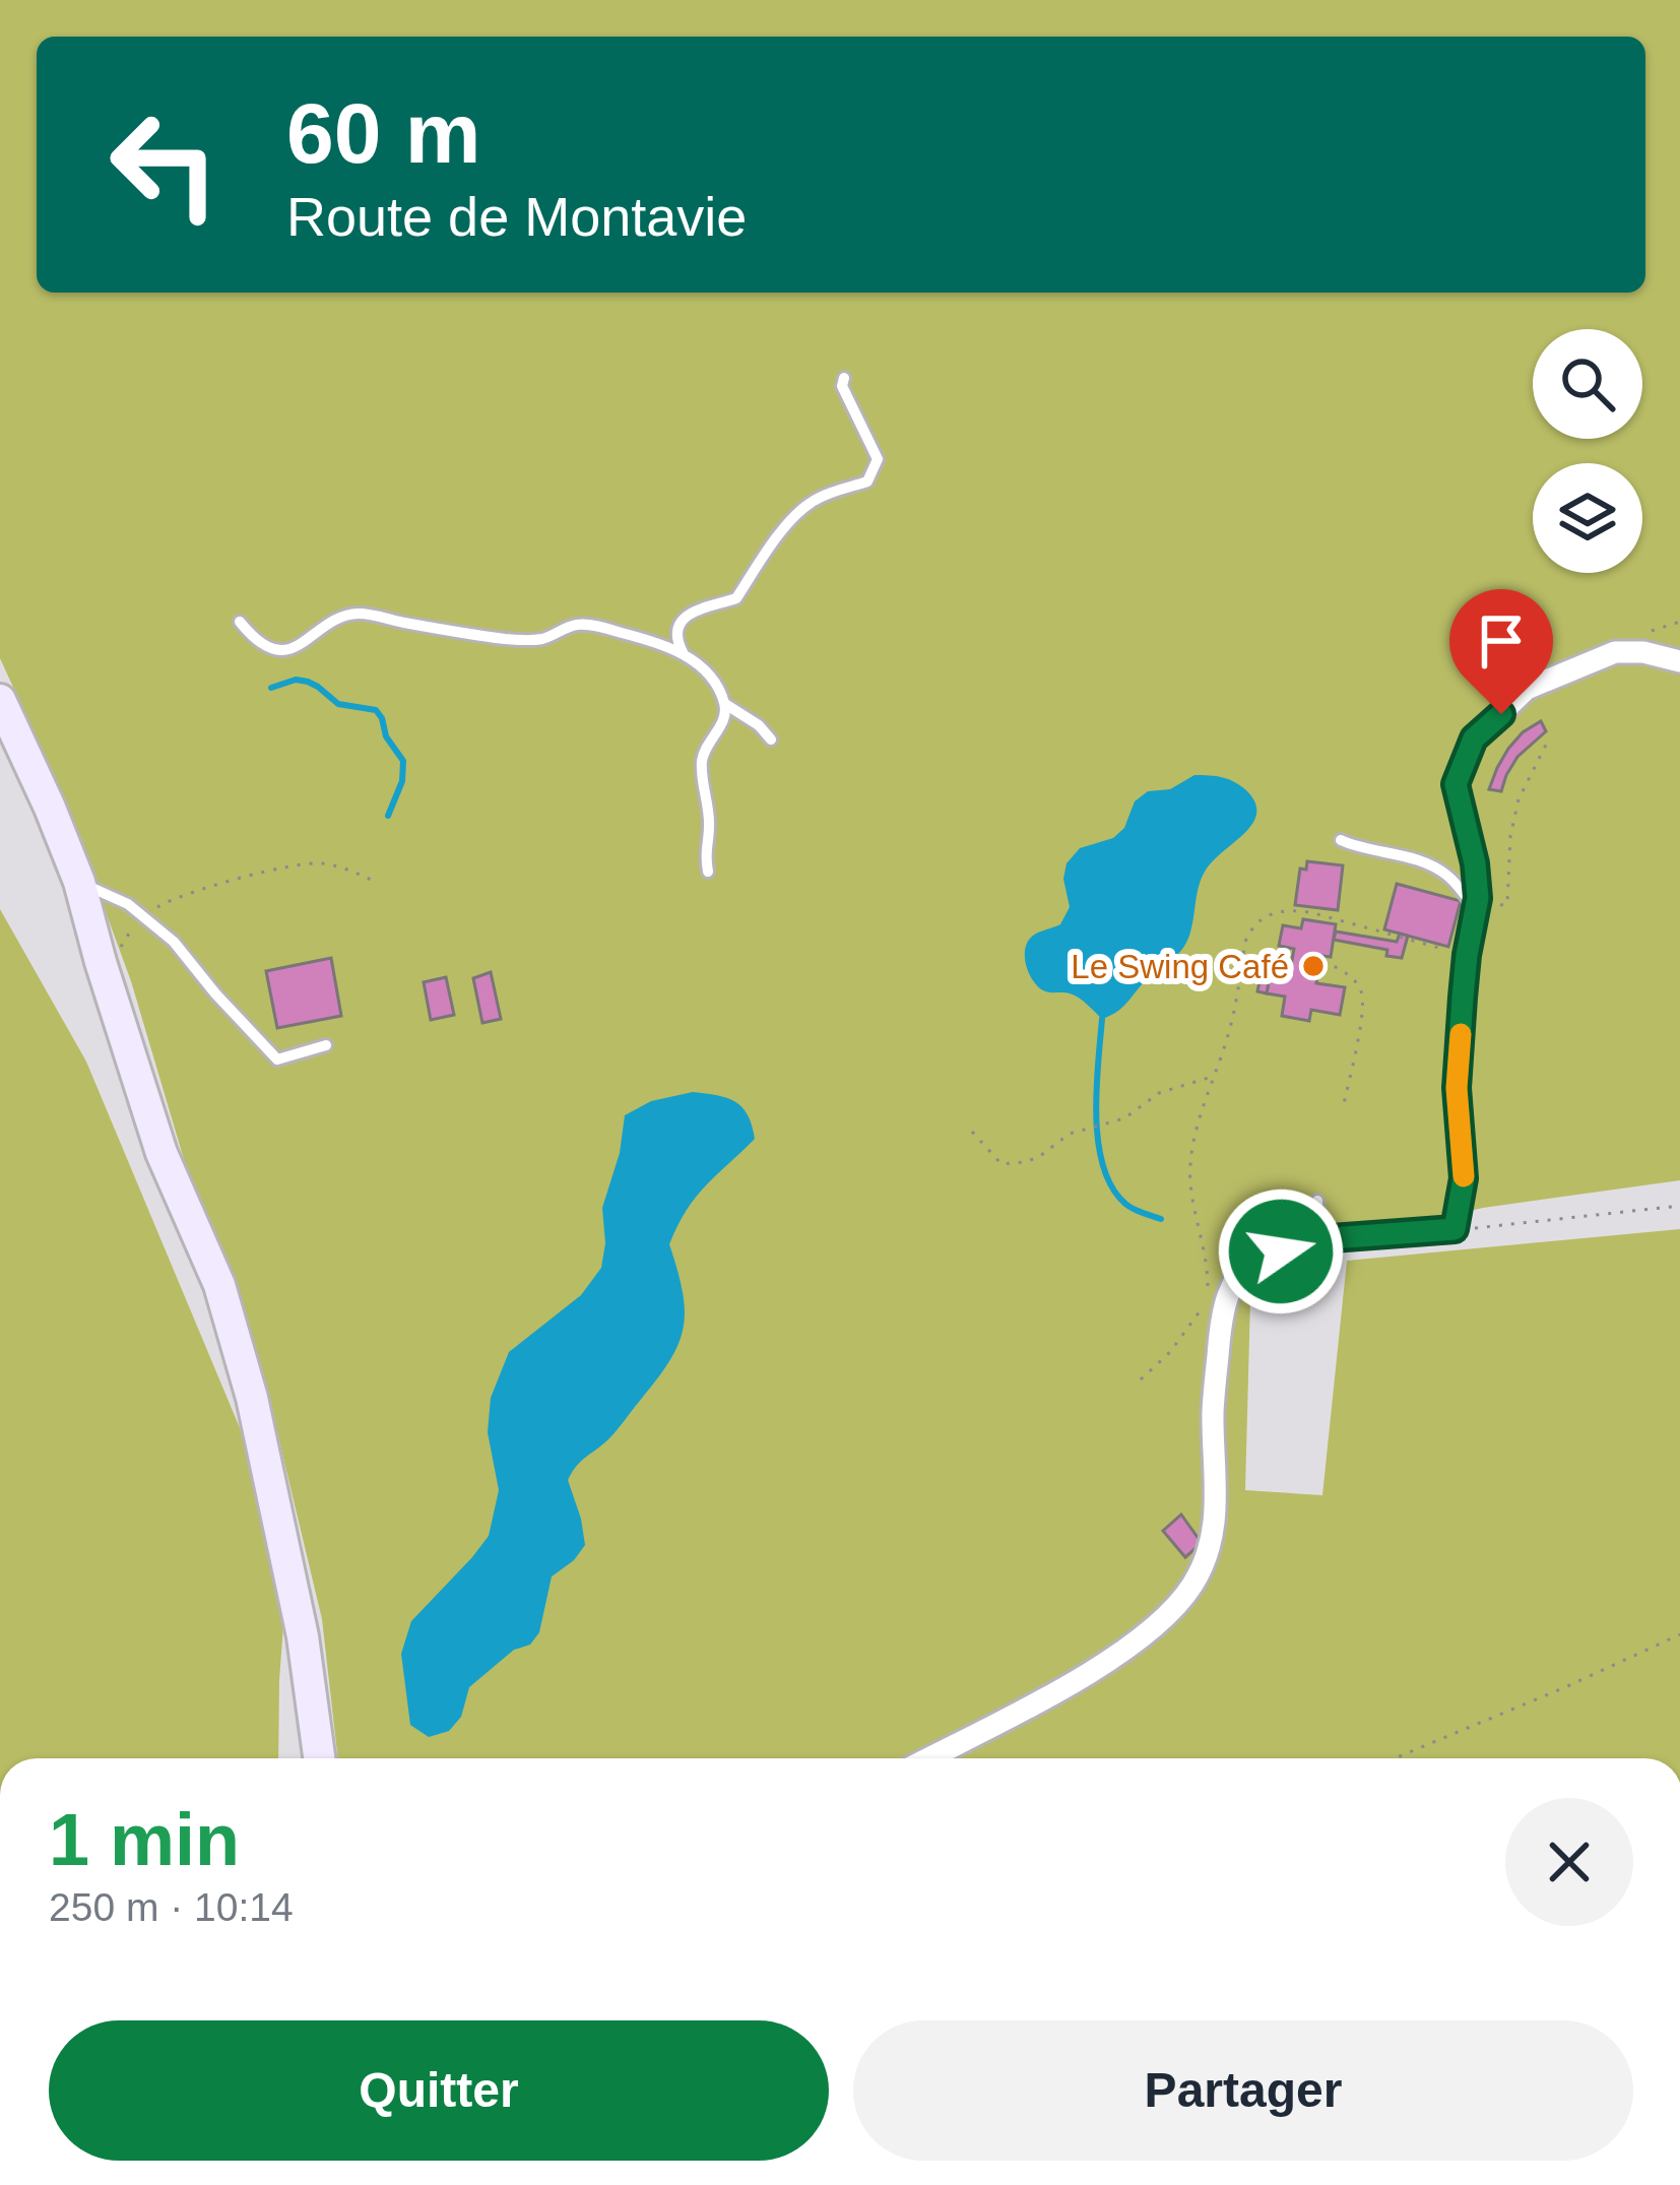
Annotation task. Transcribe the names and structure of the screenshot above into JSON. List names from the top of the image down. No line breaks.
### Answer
{"places":["Le Swing Café"],"page":{"turn":["60 m","Route de Montavie"],"heading":["1 min","250 m · 10:14"],"buttons":["Quitter","Partager"]}}
